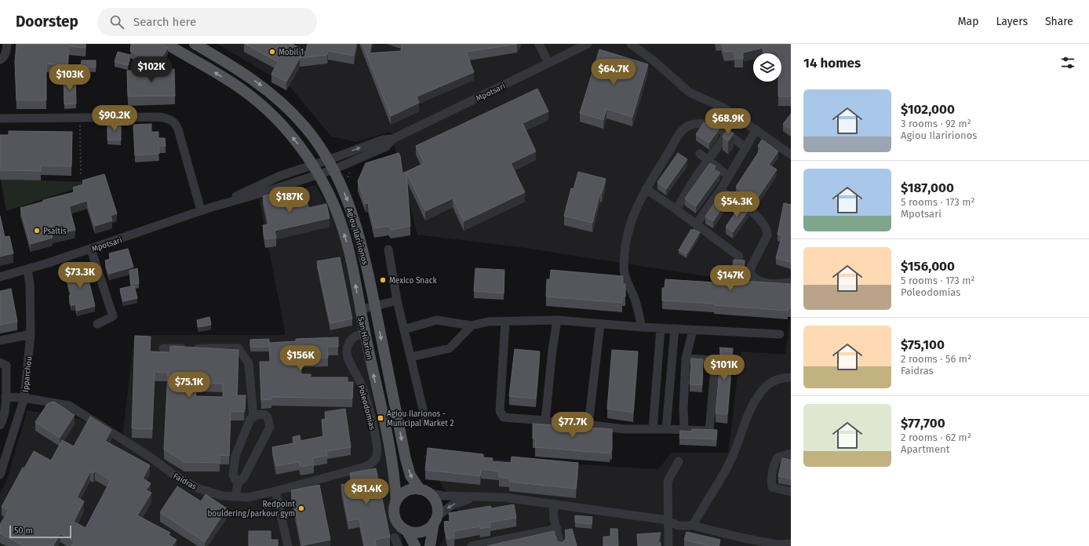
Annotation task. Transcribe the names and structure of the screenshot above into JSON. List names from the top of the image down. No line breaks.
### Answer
{"streets":{"main road":["Agiou Ilaririonos","San Hilarion"],"street":["Mpotsari","Ipparchou","Poleodomias","Faidras"]},"crossings":[["Mpotsari","Agiou Ilaririonos"],["Mpotsari","Ipparchou"],["Agiou Ilaririonos","San Hilarion"],["San Hilarion","Poleodomias"],["Ipparchou","Faidras"],["Poleodomias","Faidras"]],"one_way":["San Hilarion"],"places":{"other":["Mobil 1","Psaltis","Mexico Snack","Redpoint bouldering/parkour gym"],"transit":["Agiou Ilarionos - Municipal Market 2"]},"scale_bar":"50 m","page":{"header":"Doorstep","search":"Search here","nav":["Map","Layers","Share"],"heading":"14 homes","price":["$102K","$64.7K","$103K","$90.2K","$68.9K","$187K","$54.3K","$73.3K","$147K","$156K","$101K","$75.1K","$77.7K","$81.4K"],"list":[{"name":"$102,000","note":"3 rooms · 92 m² · Agiou Ilaririonos"},{"name":"$187,000","note":"5 rooms · 173 m² · Mpotsari"},{"name":"$156,000","note":"5 rooms · 173 m² · Poleodomias"},{"name":"$75,100","note":"2 rooms · 56 m² · Faidras"},{"name":"$77,700","note":"2 rooms · 62 m² · Apartment"}],"scale":"50 m"}}
